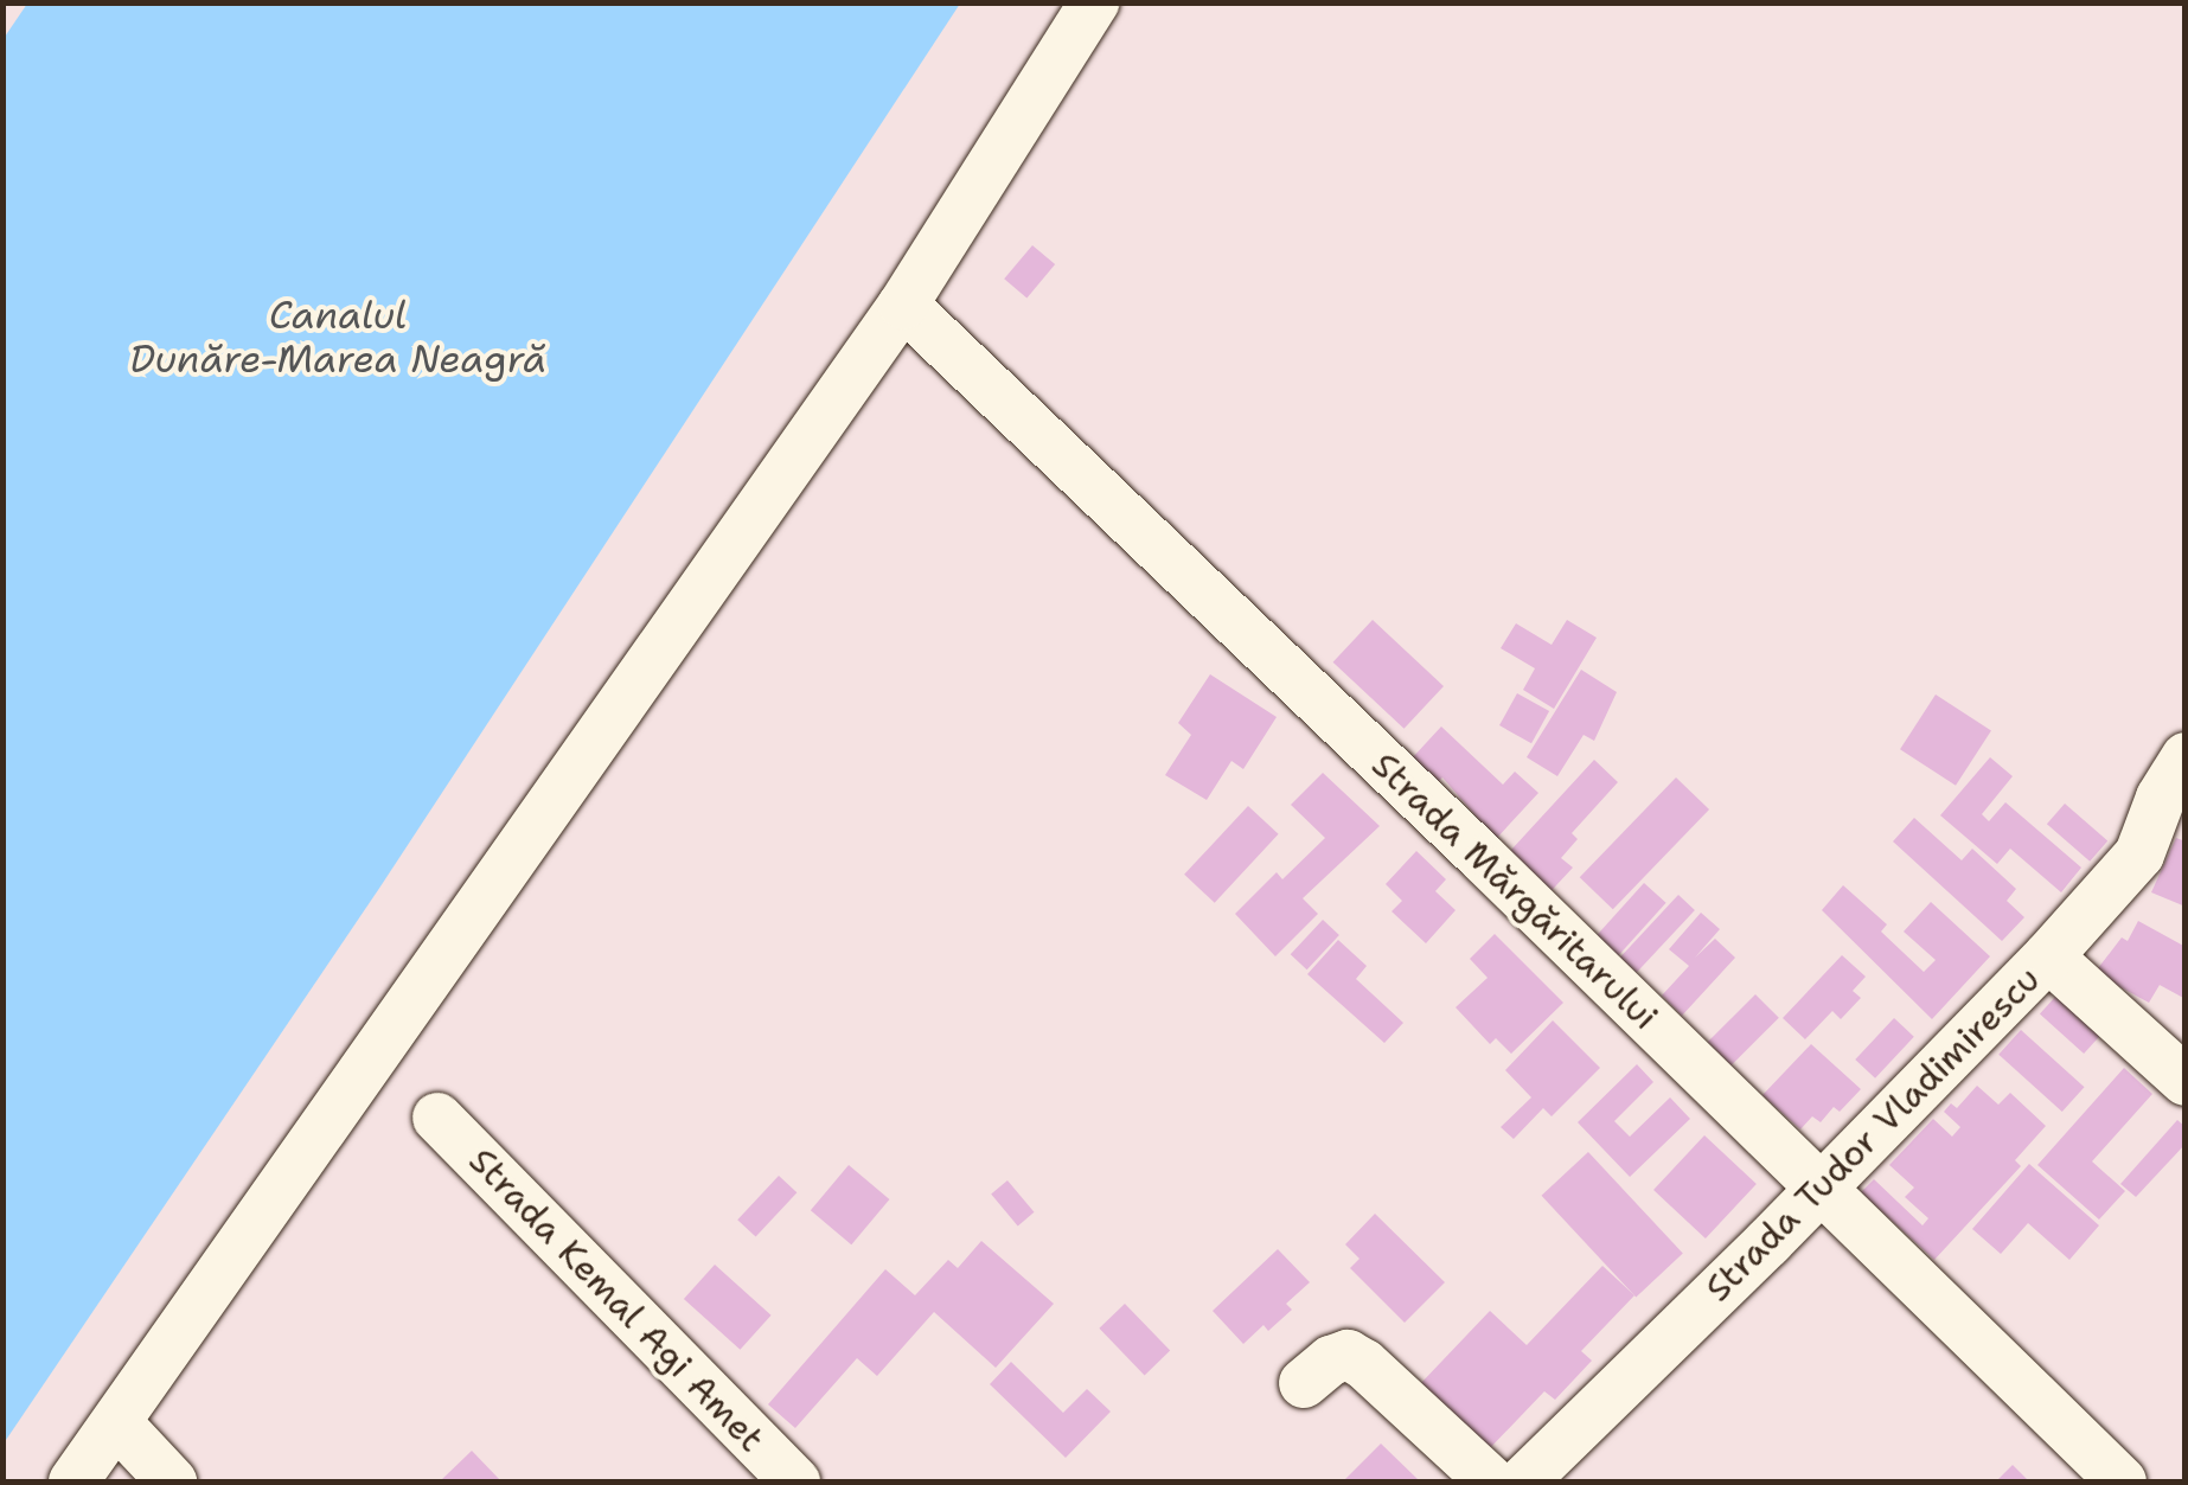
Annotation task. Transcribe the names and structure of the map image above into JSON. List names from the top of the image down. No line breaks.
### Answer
{"streets":{"street":["Strada Mărgăritarului","Strada Tudor Vladimirescu","Strada Kemal Agi Amet"]},"crossings":[["Strada Mărgăritarului","Strada Tudor Vladimirescu"]],"water":["Canalul Dunăre-Marea Neagră"]}
